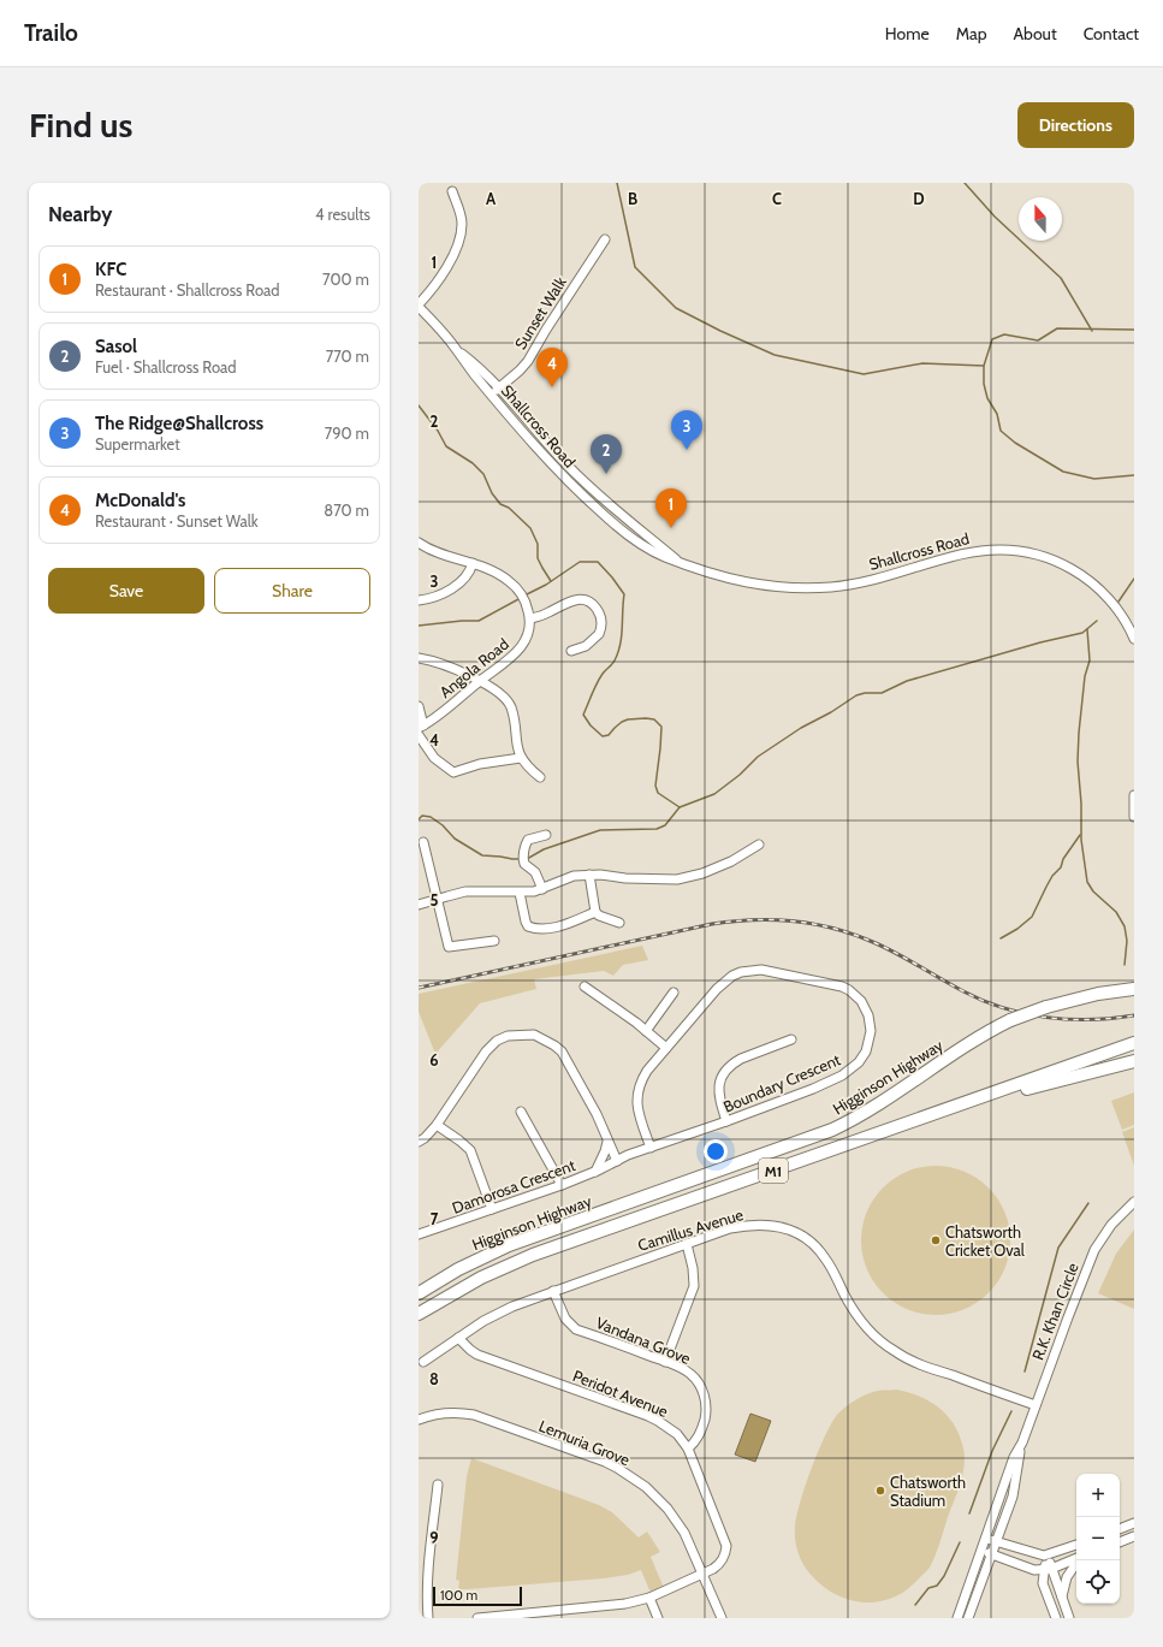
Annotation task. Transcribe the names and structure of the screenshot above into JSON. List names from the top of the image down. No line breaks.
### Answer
{"streets":{"highway":["Higginson Highway","M1"],"street":["Sunset Walk","Shallcross Road","Angola Road","Boundary Crescent","Damorosa Crescent","Camillus Avenue","R.K. Khan Circle","Vandana Grove","Peridot Avenue","Lemuria Grove"]},"crossings":[["Sunset Walk","Shallcross Road"],["Boundary Crescent","Damorosa Crescent"],["Camillus Avenue","R.K. Khan Circle"],["Camillus Avenue","Vandana Grove"],["Camillus Avenue","Peridot Avenue"],["Vandana Grove","Peridot Avenue"],["Peridot Avenue","Lemuria Grove"]],"places":["Chatsworth Cricket Oval","Chatsworth Stadium"],"scale_bar":"100 m","north":"top","page":{"header":"Trailo","nav":["Home","Map","About","Contact"],"buttons":["Directions",["Save","Share"]],"title":"Find us","heading":["Nearby","4 results"],"list":[{"mark":"1","name":"KFC","note":"Restaurant · Shallcross Road","value":"700 m"},{"mark":"2","name":"Sasol","note":"Fuel · Shallcross Road","value":"770 m"},{"mark":"3","name":"The Ridge@Shallcross","note":"Supermarket","value":"790 m"},{"mark":"4","name":"McDonald's","note":"Restaurant · Sunset Walk","value":"870 m"}],"pins":["4","3","2","1"],"map_buttons":["+","−"],"scale":"100 m"},"grid":{"columns":["A","B","C","D"],"rows":["1","2","3","4","5","6","7","8","9"]}}
